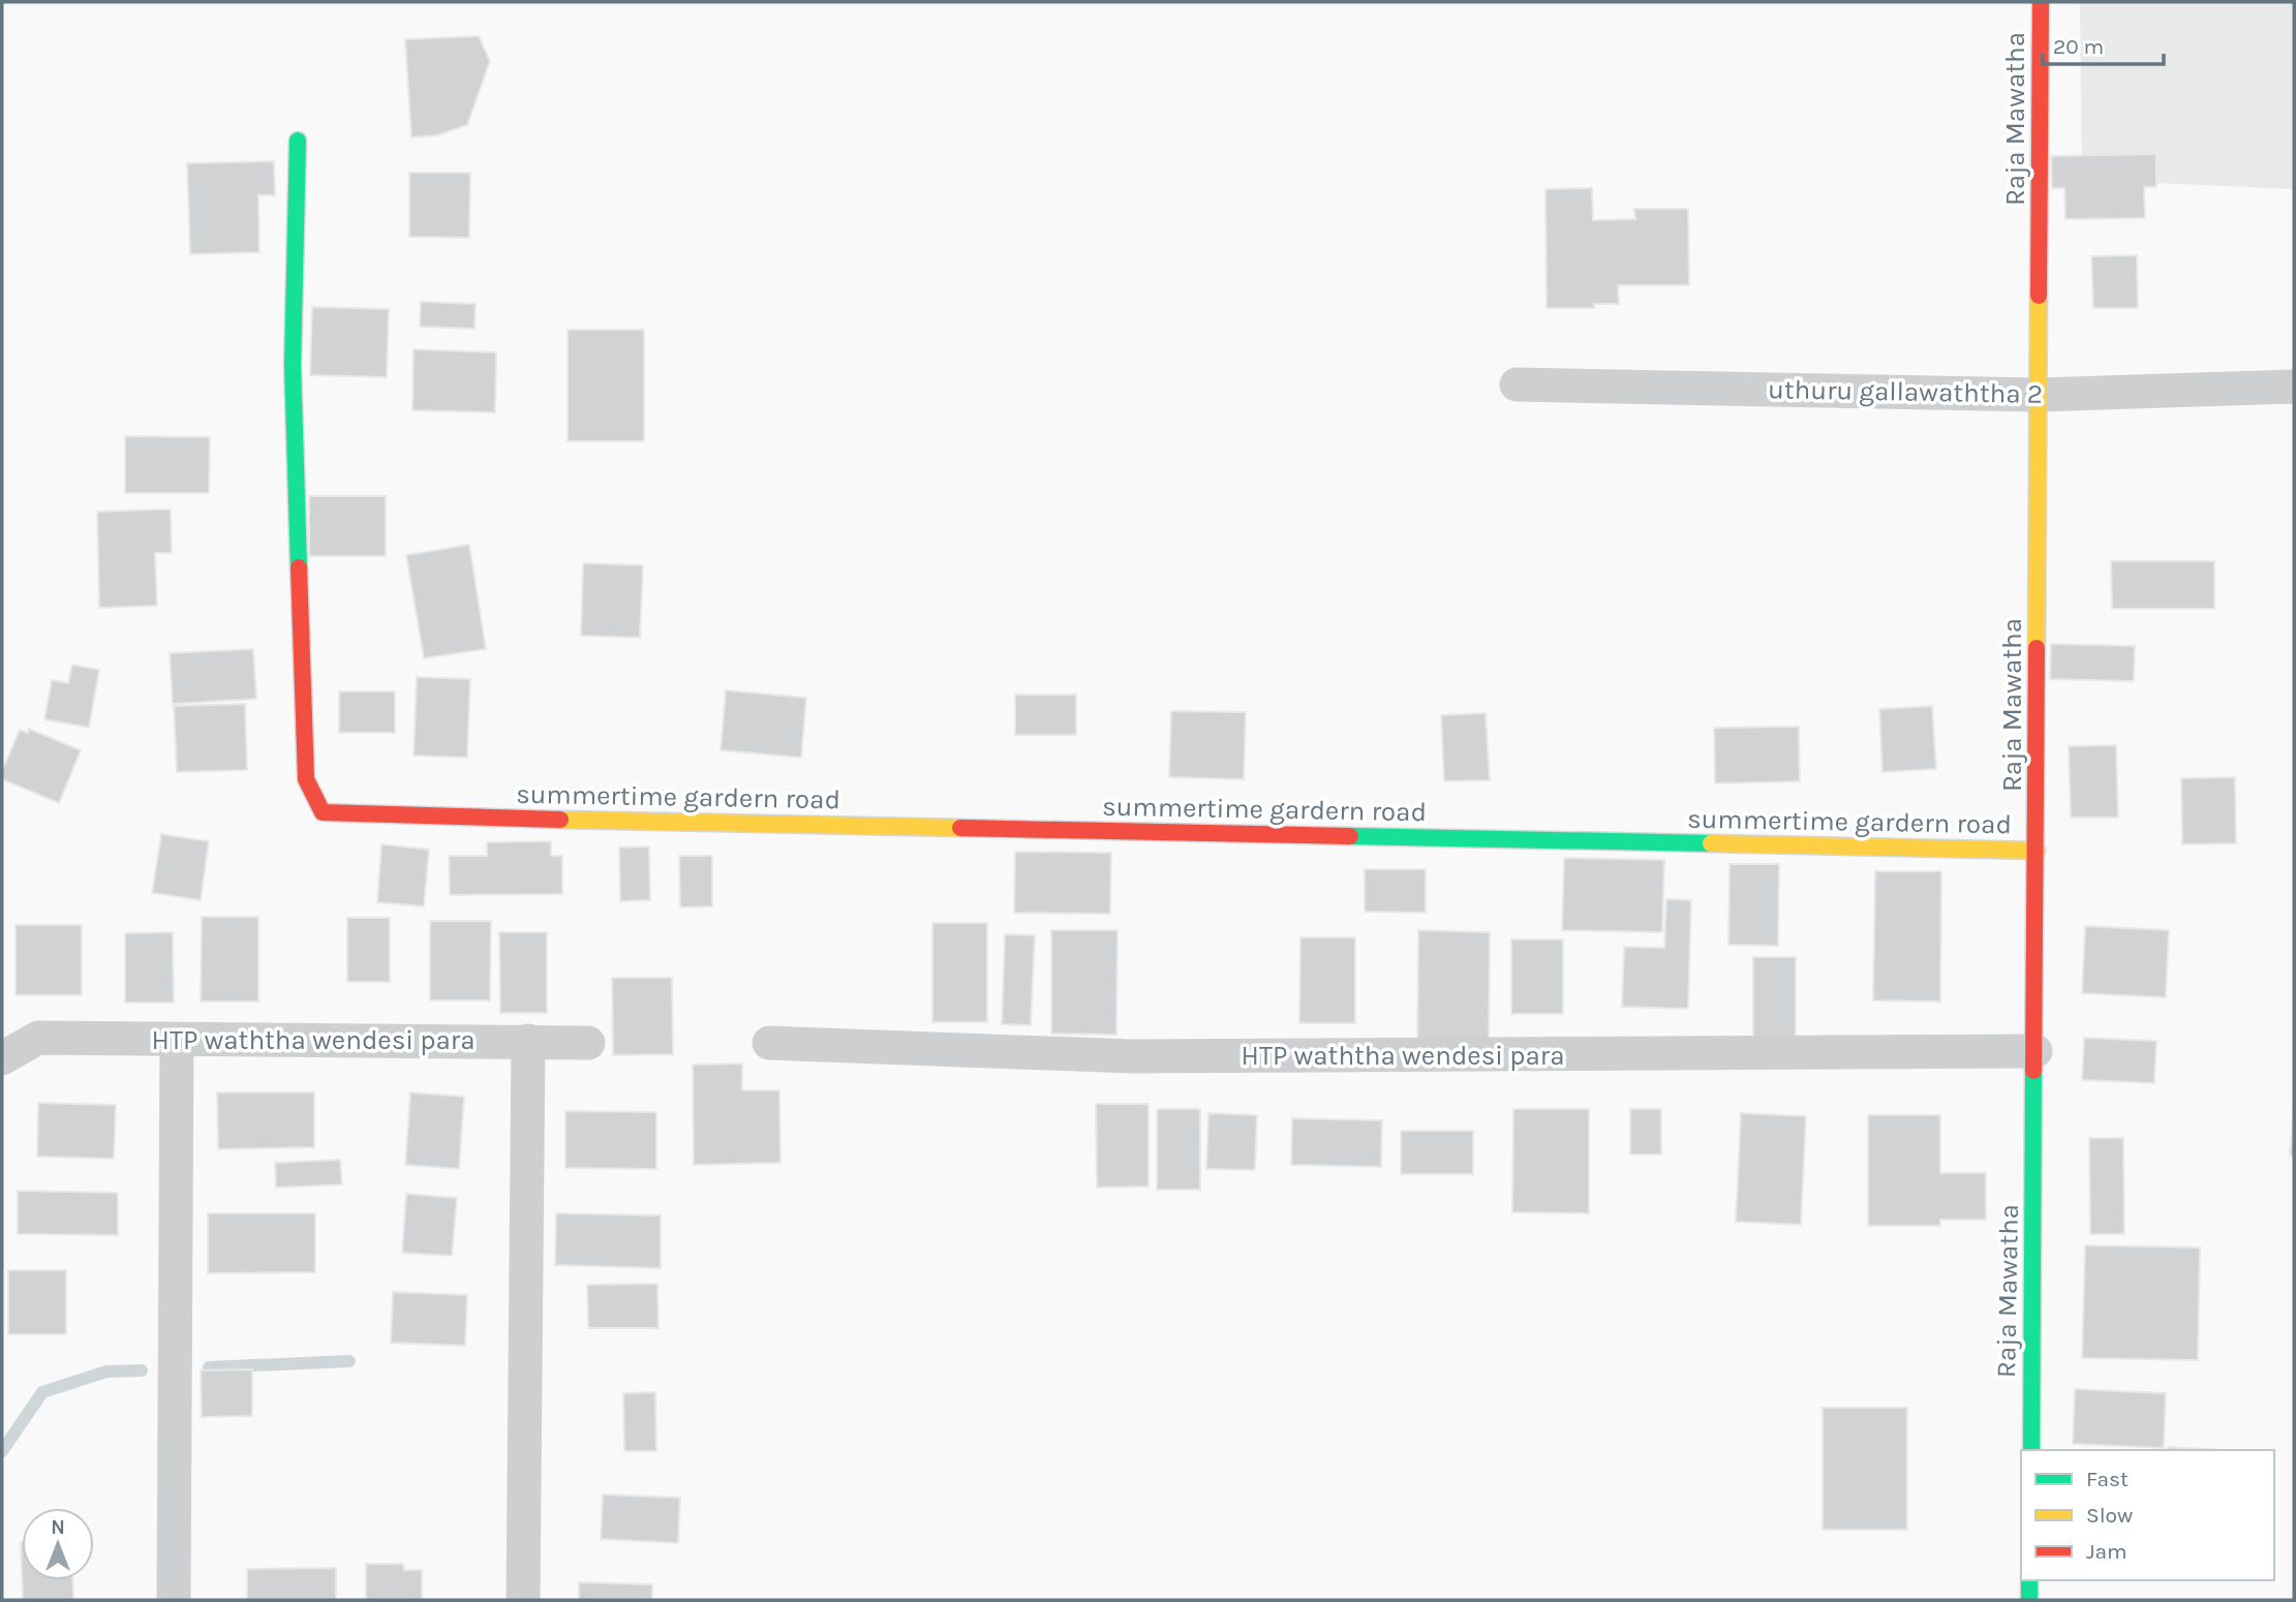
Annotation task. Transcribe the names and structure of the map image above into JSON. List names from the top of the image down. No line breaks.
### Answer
{"streets":{"street":["Raja Mawatha","uthuru gallawaththa 2","summertime gardern road","HTP waththa wendesi para"]},"crossings":[["Raja Mawatha","uthuru gallawaththa 2"],["Raja Mawatha","summertime gardern road"],["Raja Mawatha","HTP waththa wendesi para"]],"legend":["Fast","Slow","Jam"],"scale_bar":"20 m","north":"top"}
